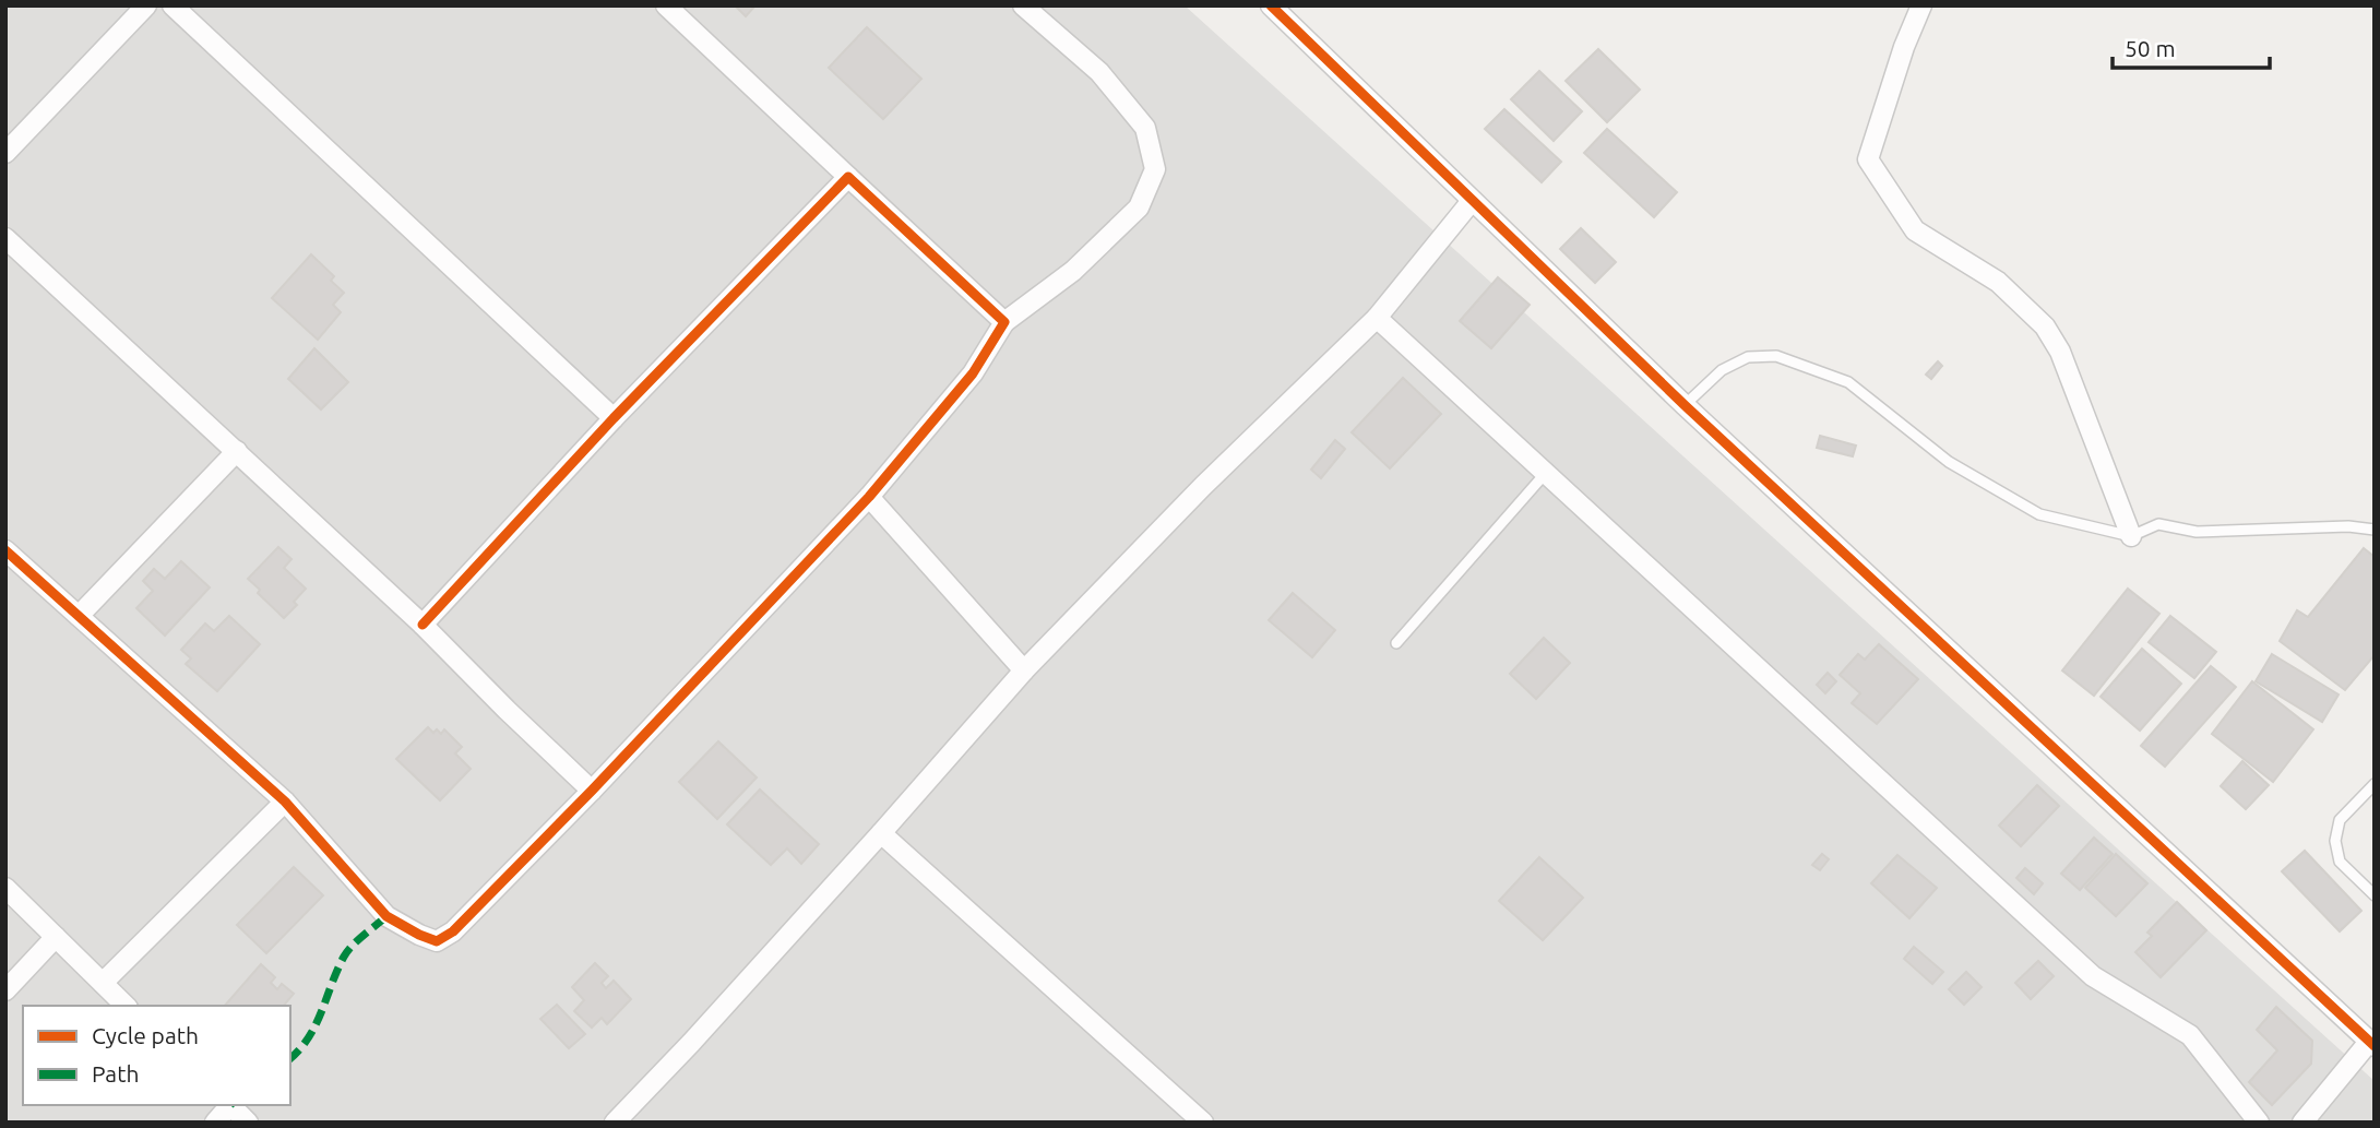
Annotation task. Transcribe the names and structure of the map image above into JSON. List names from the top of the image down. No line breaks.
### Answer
{"legend":["Cycle path","Path"],"scale_bar":"50 m"}
